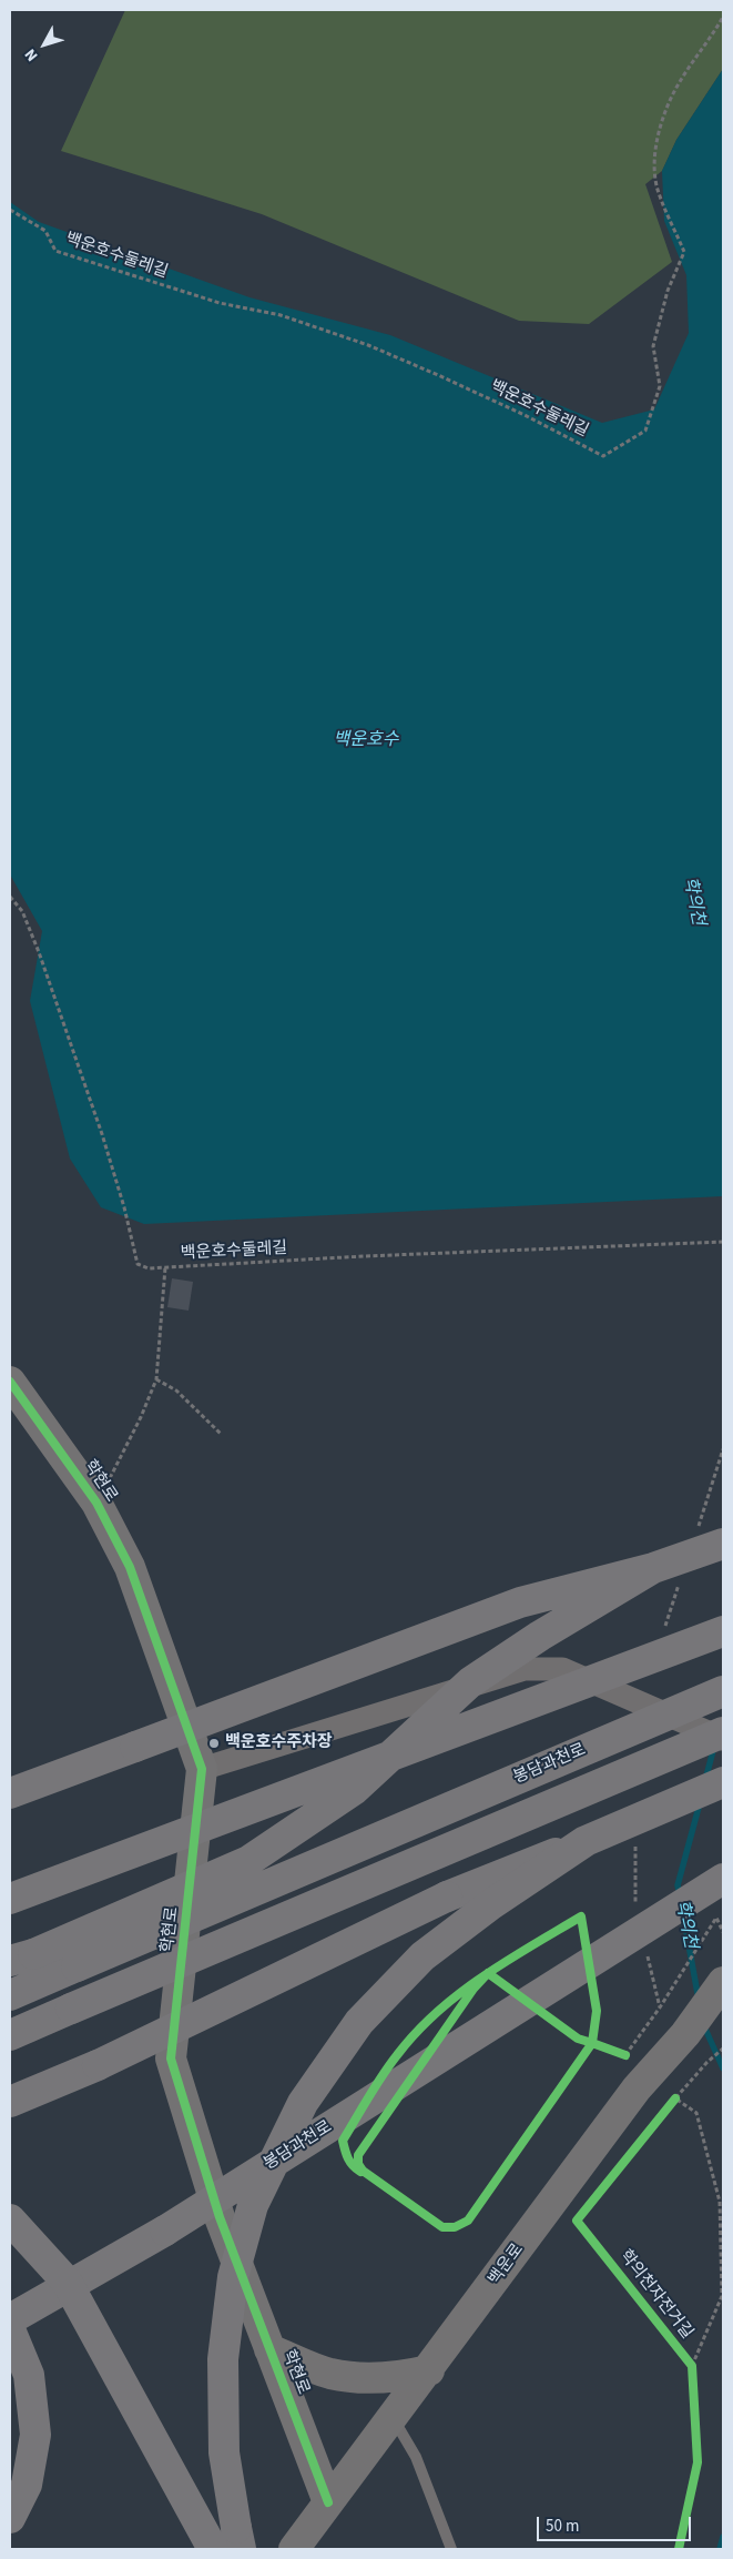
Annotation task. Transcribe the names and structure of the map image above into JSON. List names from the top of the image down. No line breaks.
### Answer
{"streets":{"highway":["봉담과천로"],"street":["학현로","백운로"],"path":["백운호수둘레길"],"cycle path":["학의천자전거길"]},"crossings":[["학현로","백운로"]],"water":["백운호수","학의천"],"places":["백운호수주차장"],"scale_bar":"50 m","north":"bottom left"}
